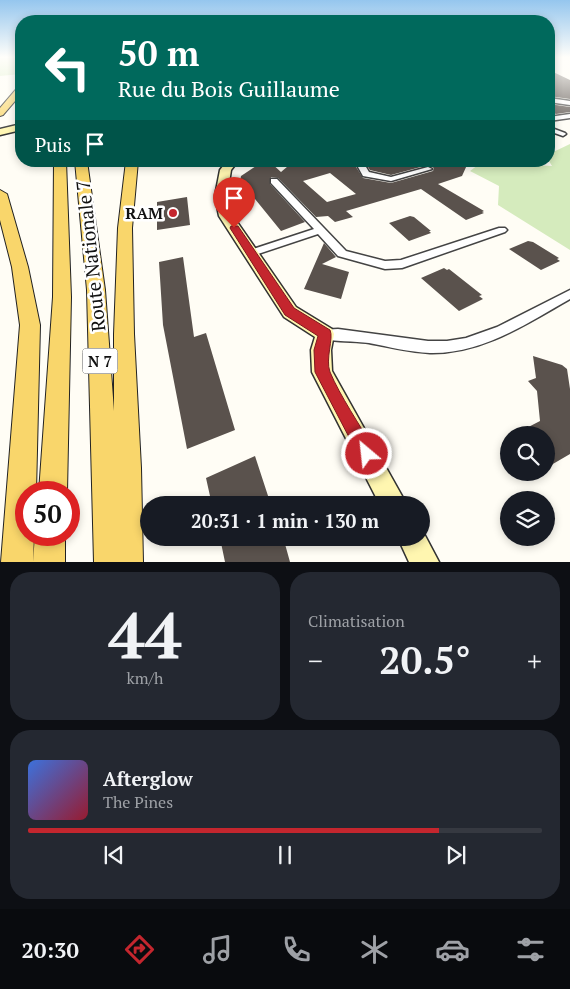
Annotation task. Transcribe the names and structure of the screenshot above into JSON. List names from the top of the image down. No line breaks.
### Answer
{"streets":{"main road":["Route Nationale 7","N 7"]},"places":["RAM"],"page":{"turn":["50 m","Rue du Bois Guillaume"],"then":"Puis","limit":"50","trip":"20:31 · 1 min · 130 m","tile":[["44","km/h"],"Climatisation"],"heat":["−","20.5°","+"],"song":["Afterglow","The Pines"],"tabs":"20:30"}}
